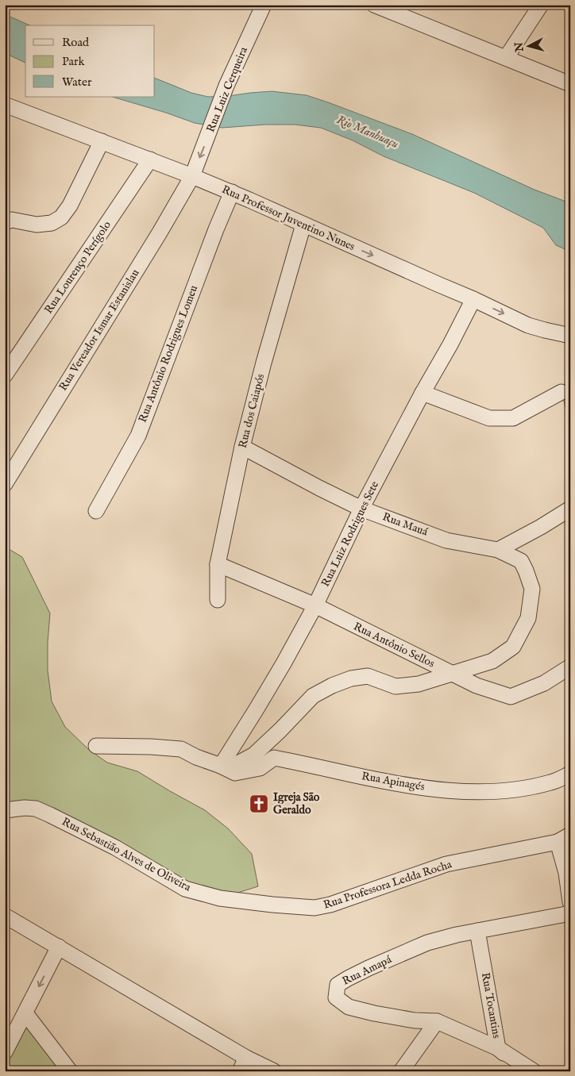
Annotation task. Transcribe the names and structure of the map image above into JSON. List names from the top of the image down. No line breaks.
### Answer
{"streets":{"street":["Rua Luiz Cerqueira","Rua Professor Juventino Nunes","Rua Lourenço Perígolo","Rua Vereador Ismar Estanislau","Rua Antônio Rodrigues Lomeu","Rua dos Caiapós","Rua Mauá","Rua Luiz Rodrigues Sete","Rua Antônio Sellos","Rua Apinagés","Rua Sebastião Alves de Oliveira","Rua Professora Ledda Rocha","Rua Amapá","Rua Tocantins"]},"crossings":[["Rua Luiz Cerqueira","Rua Professor Juventino Nunes"],["Rua Luiz Cerqueira","Rua Vereador Ismar Estanislau"],["Rua Professor Juventino Nunes","Rua Lourenço Perígolo"],["Rua Professor Juventino Nunes","Rua Vereador Ismar Estanislau"],["Rua Professor Juventino Nunes","Rua Antônio Rodrigues Lomeu"],["Rua Professor Juventino Nunes","Rua dos Caiapós"],["Rua Professor Juventino Nunes","Rua Luiz Rodrigues Sete"],["Rua dos Caiapós","Rua Mauá"],["Rua dos Caiapós","Rua Antônio Sellos"],["Rua Mauá","Rua Luiz Rodrigues Sete"],["Rua Mauá","Rua Antônio Sellos"],["Rua Mauá","Rua Apinagés"],["Rua Luiz Rodrigues Sete","Rua Antônio Sellos"],["Rua Luiz Rodrigues Sete","Rua Apinagés"],["Rua Sebastião Alves de Oliveira","Rua Professora Ledda Rocha"],["Rua Amapá","Rua Tocantins"]],"one_way":["Rua Luiz Cerqueira","Rua Professor Juventino Nunes"],"water":["Rio Manhuaçu"],"places":{"church":["Igreja São Geraldo"]},"legend":["Road","Park","Water"],"north":"left"}
